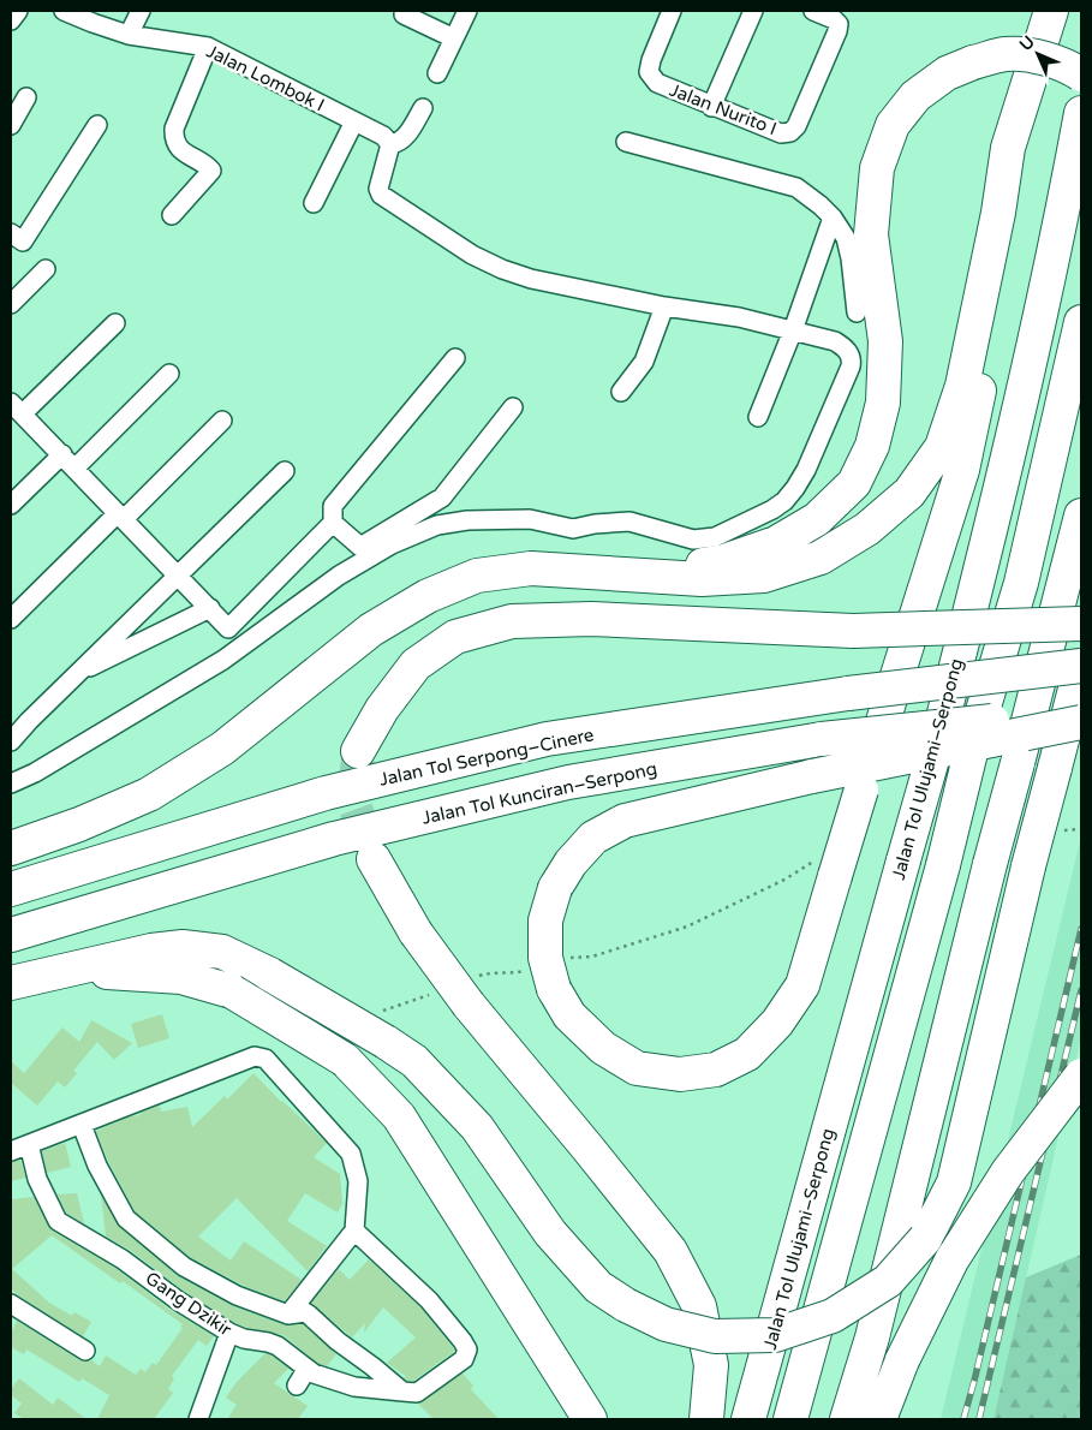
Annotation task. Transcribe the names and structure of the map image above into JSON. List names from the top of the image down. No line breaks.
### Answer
{"streets":{"highway":["Jalan Tol Serpong–Cinere","Jalan Tol Ulujami–Serpong","Jalan Tol Kunciran–Serpong"],"street":["Jalan Lombok I","Jalan Nurito I","Gang Dzikir"]},"north":"top left"}
